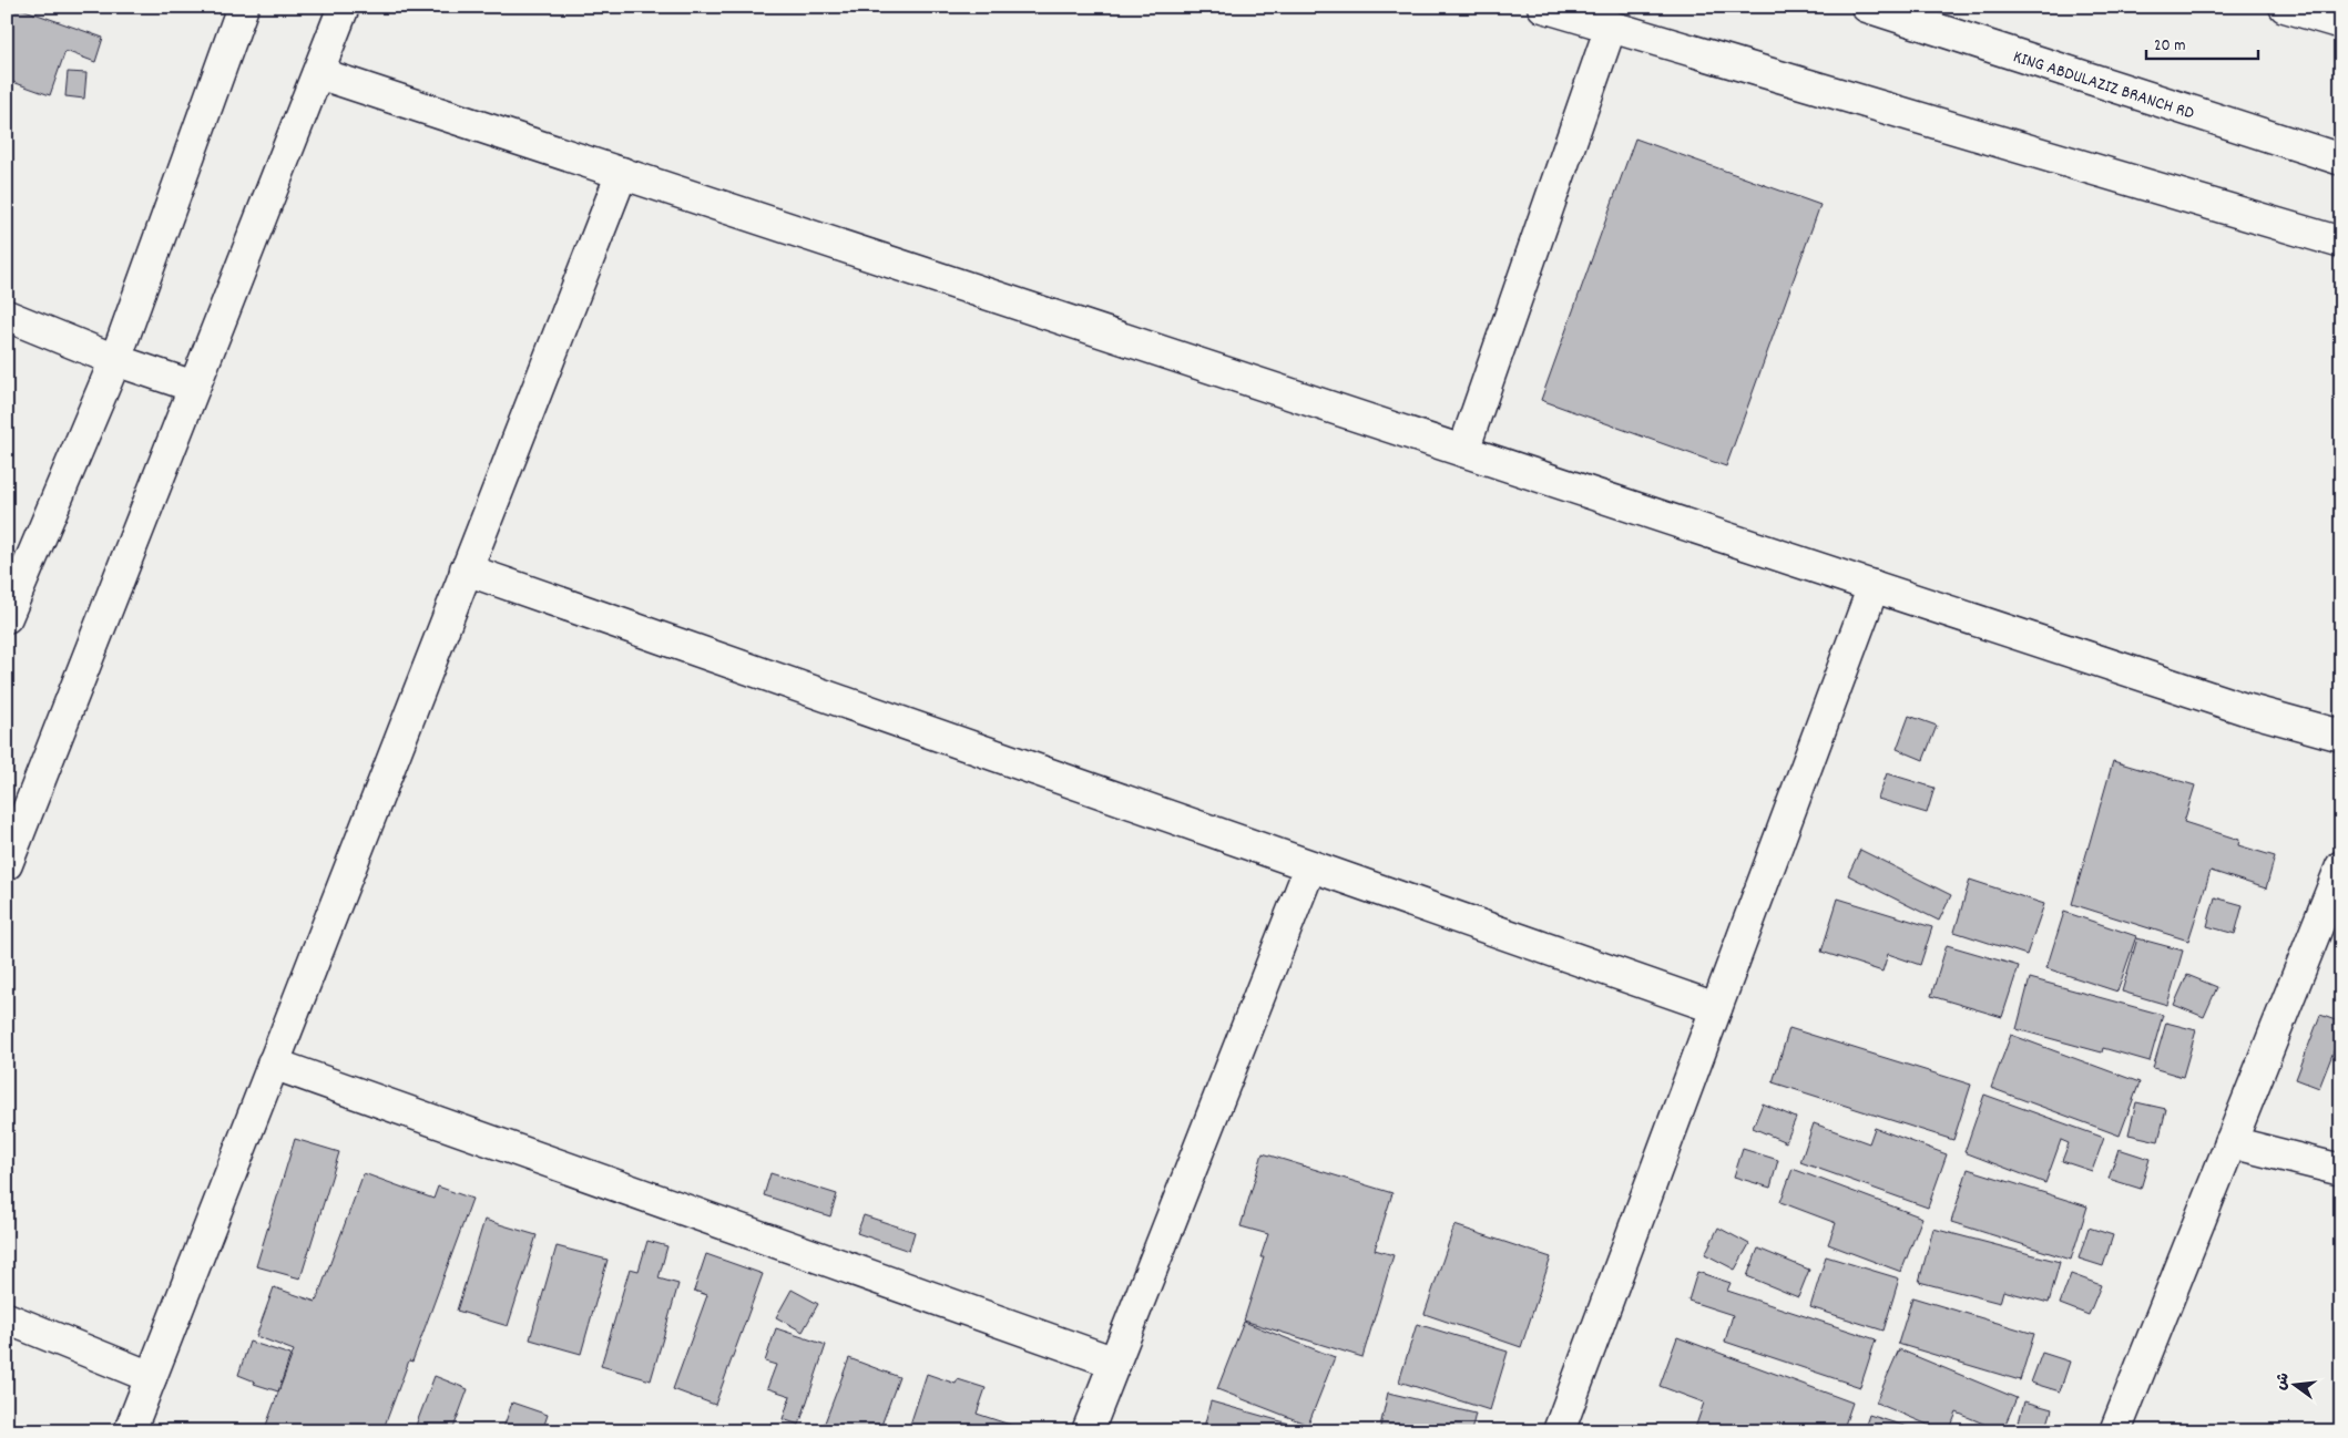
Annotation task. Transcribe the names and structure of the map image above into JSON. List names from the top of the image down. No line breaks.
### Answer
{"streets":{"main road":["KING ABDULAZIZ BRANCH RD"]},"scale_bar":"20 m","north":"left"}
